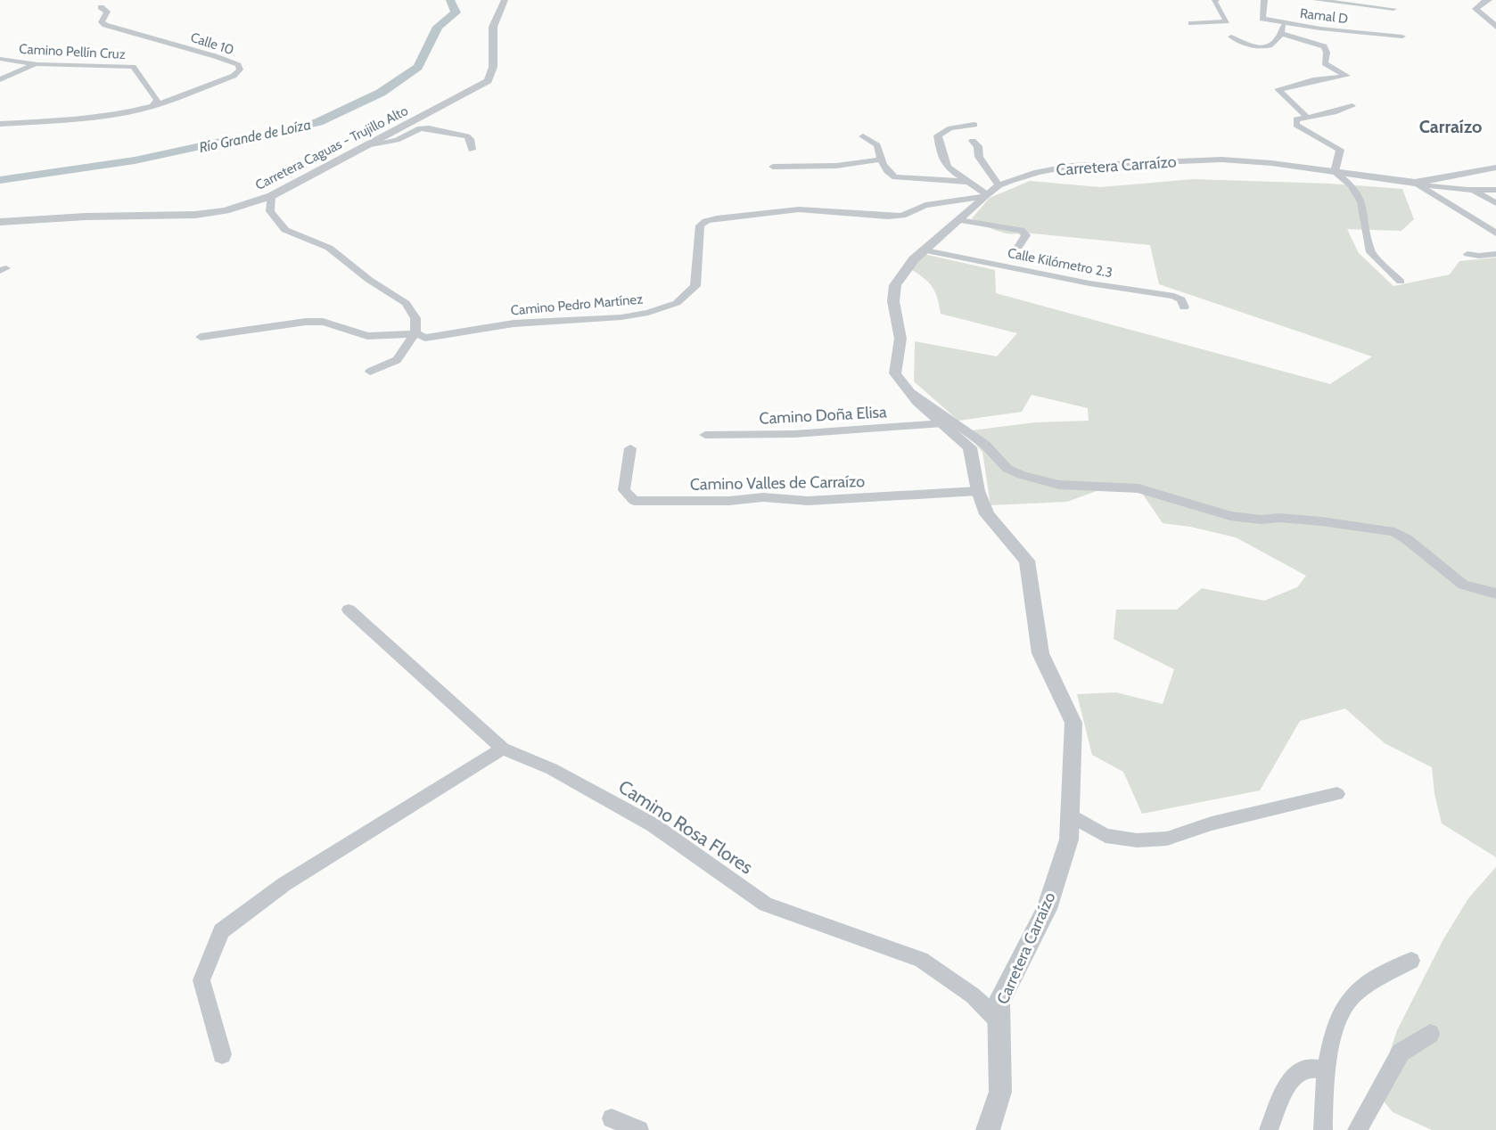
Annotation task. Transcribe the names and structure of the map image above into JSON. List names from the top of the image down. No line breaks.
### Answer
{"streets":{"street":["Ramal D","Calle 10","Camino Pellín Cruz","Carretera Caguas - Trujillo Alto","Carretera Carraízo","Calle Kilómetro 2.3","Camino Pedro Martínez","Camino Doña Elisa","Camino Valles de Carraízo","Camino Rosa Flores"]},"crossings":[["Calle 10","Camino Pellín Cruz"],["Carretera Carraízo","Calle Kilómetro 2.3"],["Carretera Carraízo","Camino Pedro Martínez"],["Carretera Carraízo","Camino Doña Elisa"],["Carretera Carraízo","Camino Valles de Carraízo"],["Carretera Carraízo","Camino Rosa Flores"]],"districts":["Carraízo"],"water":["Río Grande de Loíza"]}
